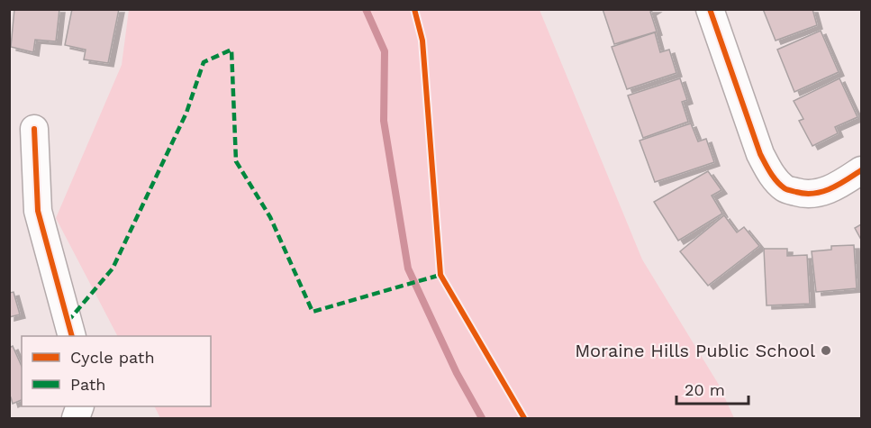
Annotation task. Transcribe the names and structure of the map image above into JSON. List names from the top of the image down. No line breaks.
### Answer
{"places":["Moraine Hills Public School"],"legend":["Cycle path","Path"],"scale_bar":"20 m"}
